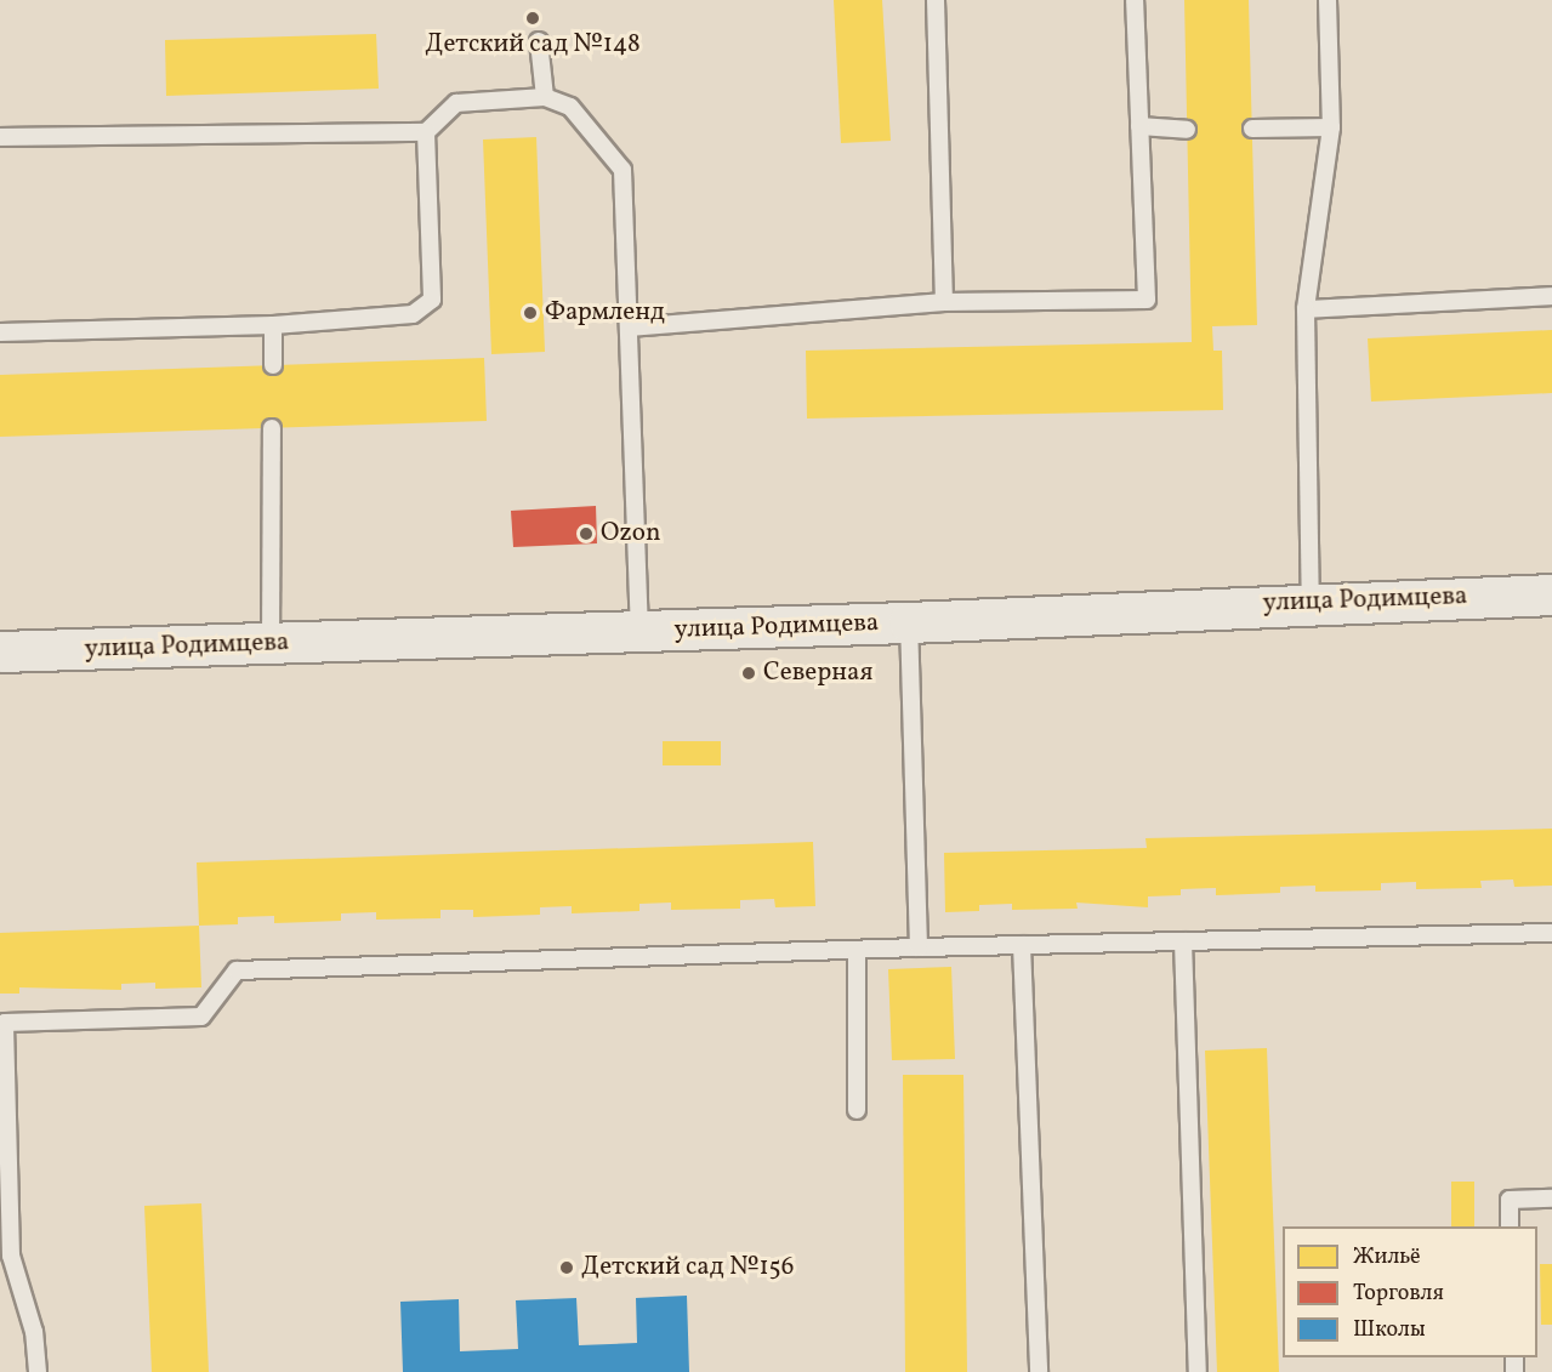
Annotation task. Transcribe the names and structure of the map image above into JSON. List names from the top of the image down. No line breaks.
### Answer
{"streets":{"main road":["улица Родимцева"]},"places":["Детский сад №148","Фармленд","Ozon","Северная","Детский сад №156"],"legend":["Жильё","Торговля","Школы"]}
